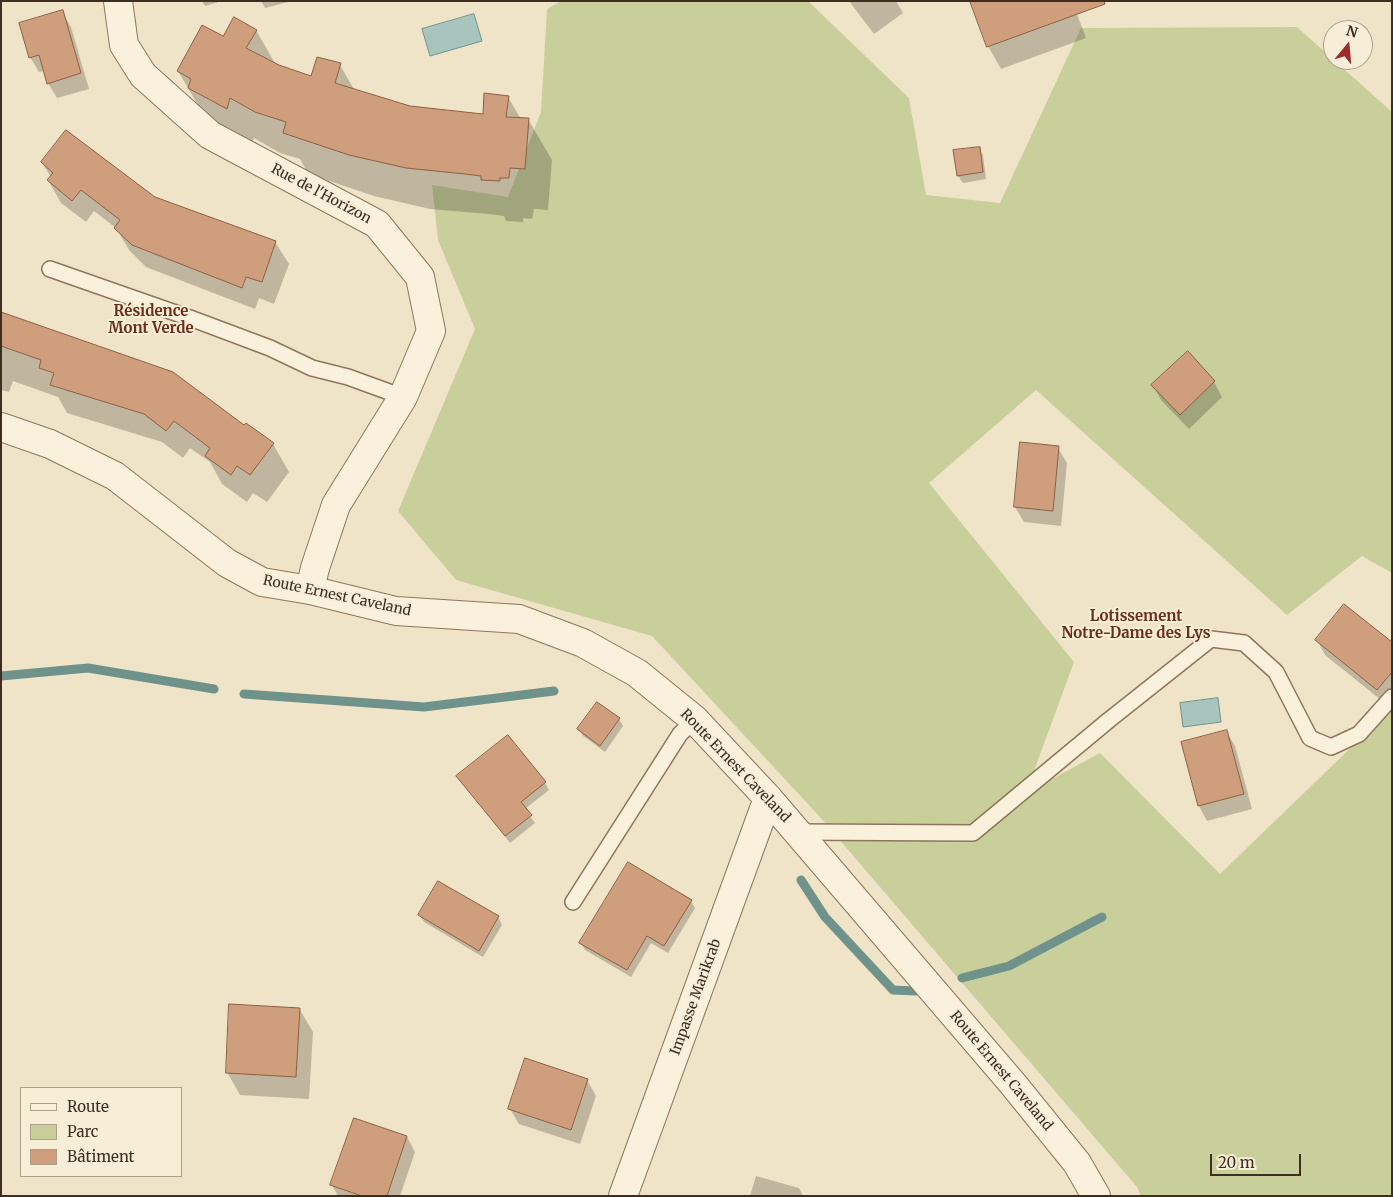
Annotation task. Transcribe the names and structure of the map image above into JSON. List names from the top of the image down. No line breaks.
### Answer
{"streets":{"street":["Rue de l'Horizon","Route Ernest Caveland","Impasse Marikrab"]},"crossings":[["Rue de l'Horizon","Route Ernest Caveland"],["Route Ernest Caveland","Impasse Marikrab"]],"districts":["Résidence Mont Verde","Lotissement Notre-Dame des Lys"],"legend":["Route","Parc","Bâtiment"],"scale_bar":"20 m","north":"top"}
